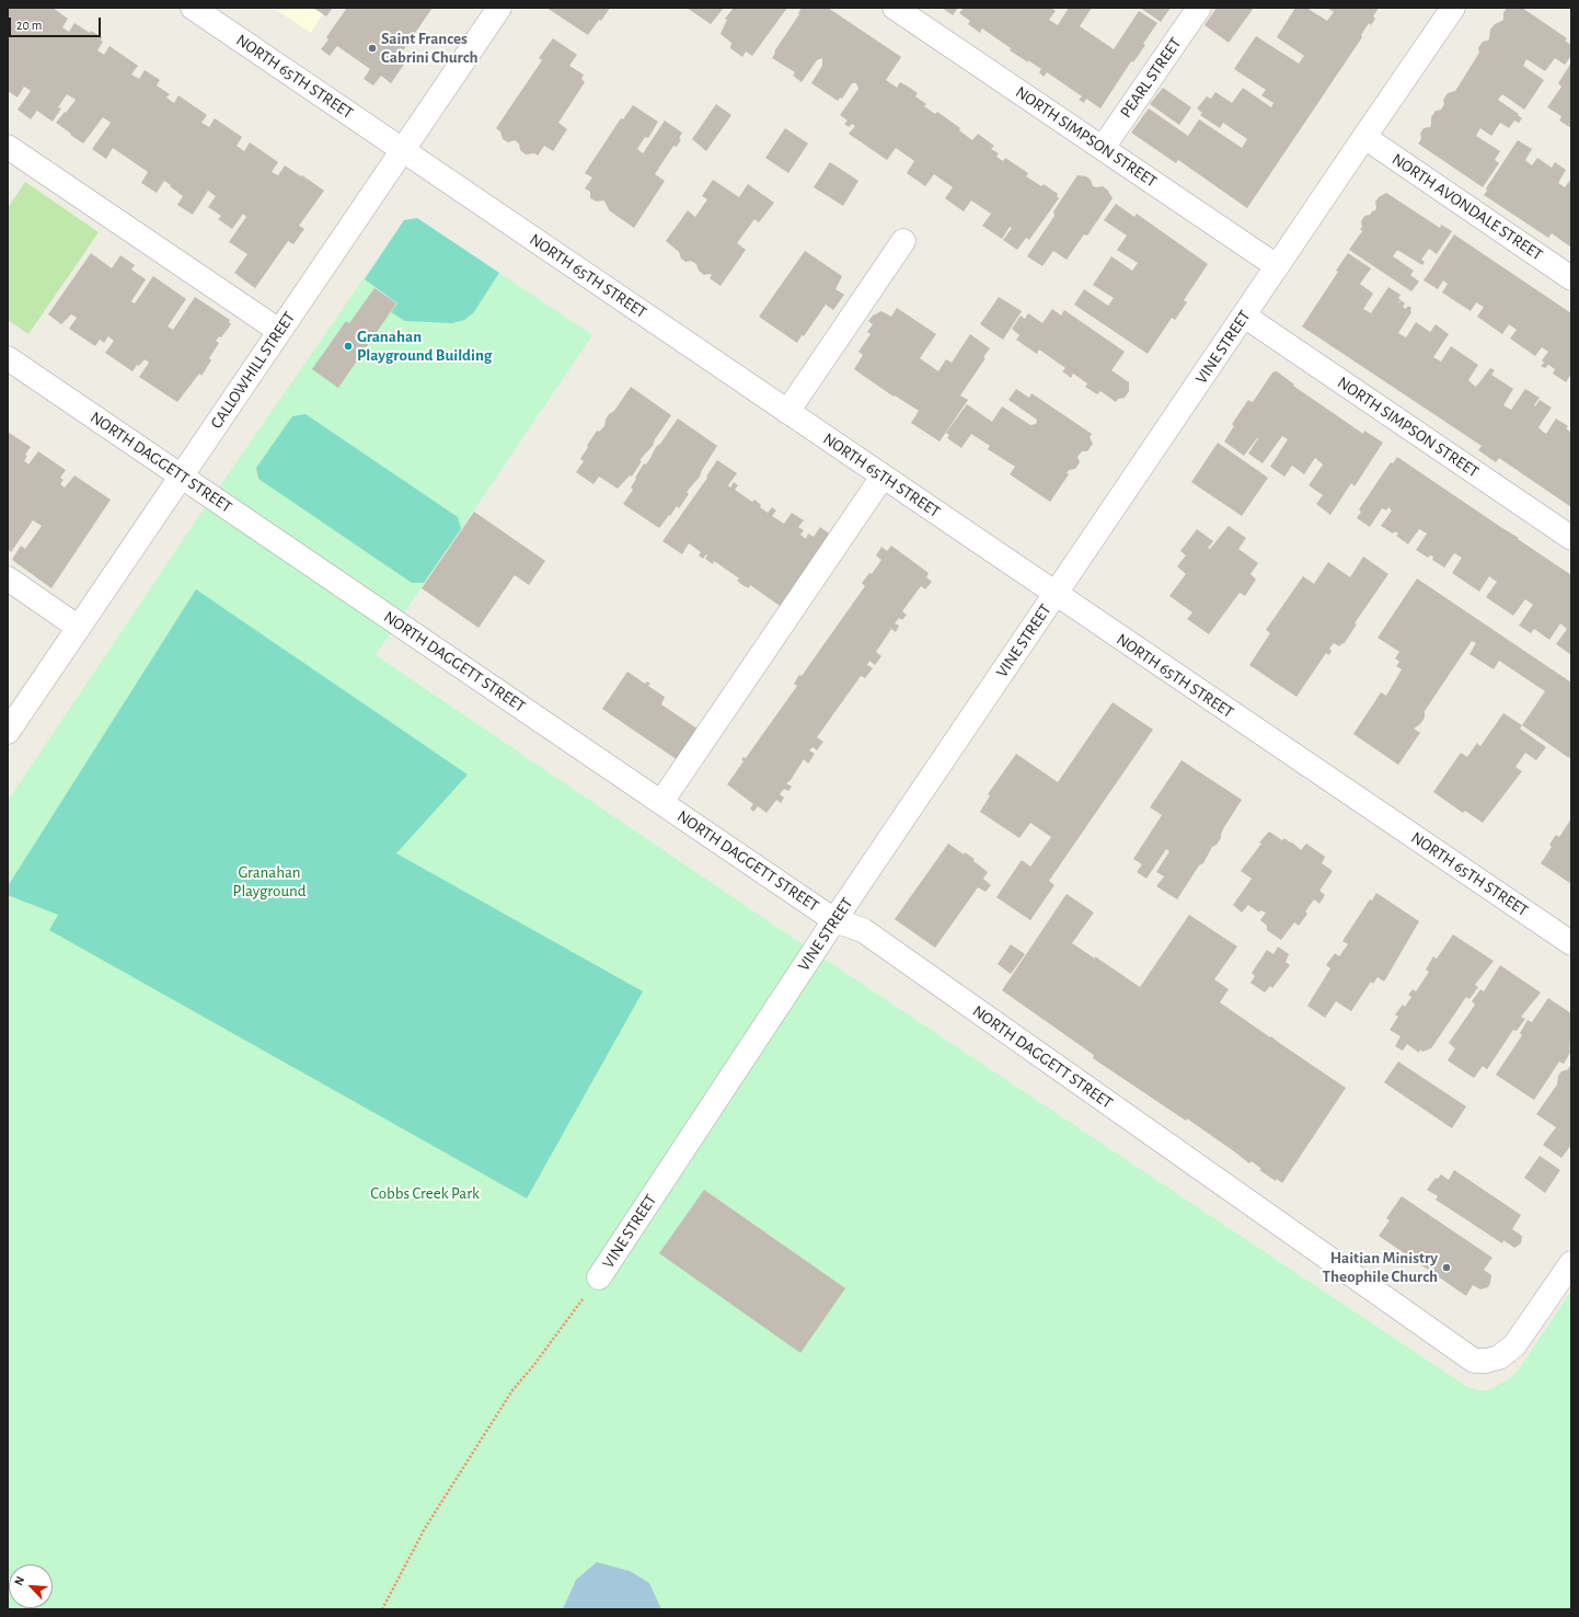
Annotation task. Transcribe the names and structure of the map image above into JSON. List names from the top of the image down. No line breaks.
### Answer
{"streets":{"street":["NORTH 65TH STREET","PEARL STREET","NORTH SIMPSON STREET","NORTH AVONDALE STREET","VINE STREET","CALLOWHILL STREET","NORTH DAGGETT STREET"]},"crossings":[["NORTH 65TH STREET","VINE STREET"],["NORTH 65TH STREET","CALLOWHILL STREET"],["PEARL STREET","NORTH SIMPSON STREET"],["NORTH SIMPSON STREET","VINE STREET"],["NORTH AVONDALE STREET","VINE STREET"],["VINE STREET","NORTH DAGGETT STREET"],["CALLOWHILL STREET","NORTH DAGGETT STREET"]],"parks":["Granahan Playground","Cobbs Creek Park"],"places":["Saint Frances Cabrini Church","Granahan Playground Building","Haitian Ministry Theophile Church"],"scale_bar":"20 m","north":"top left"}
